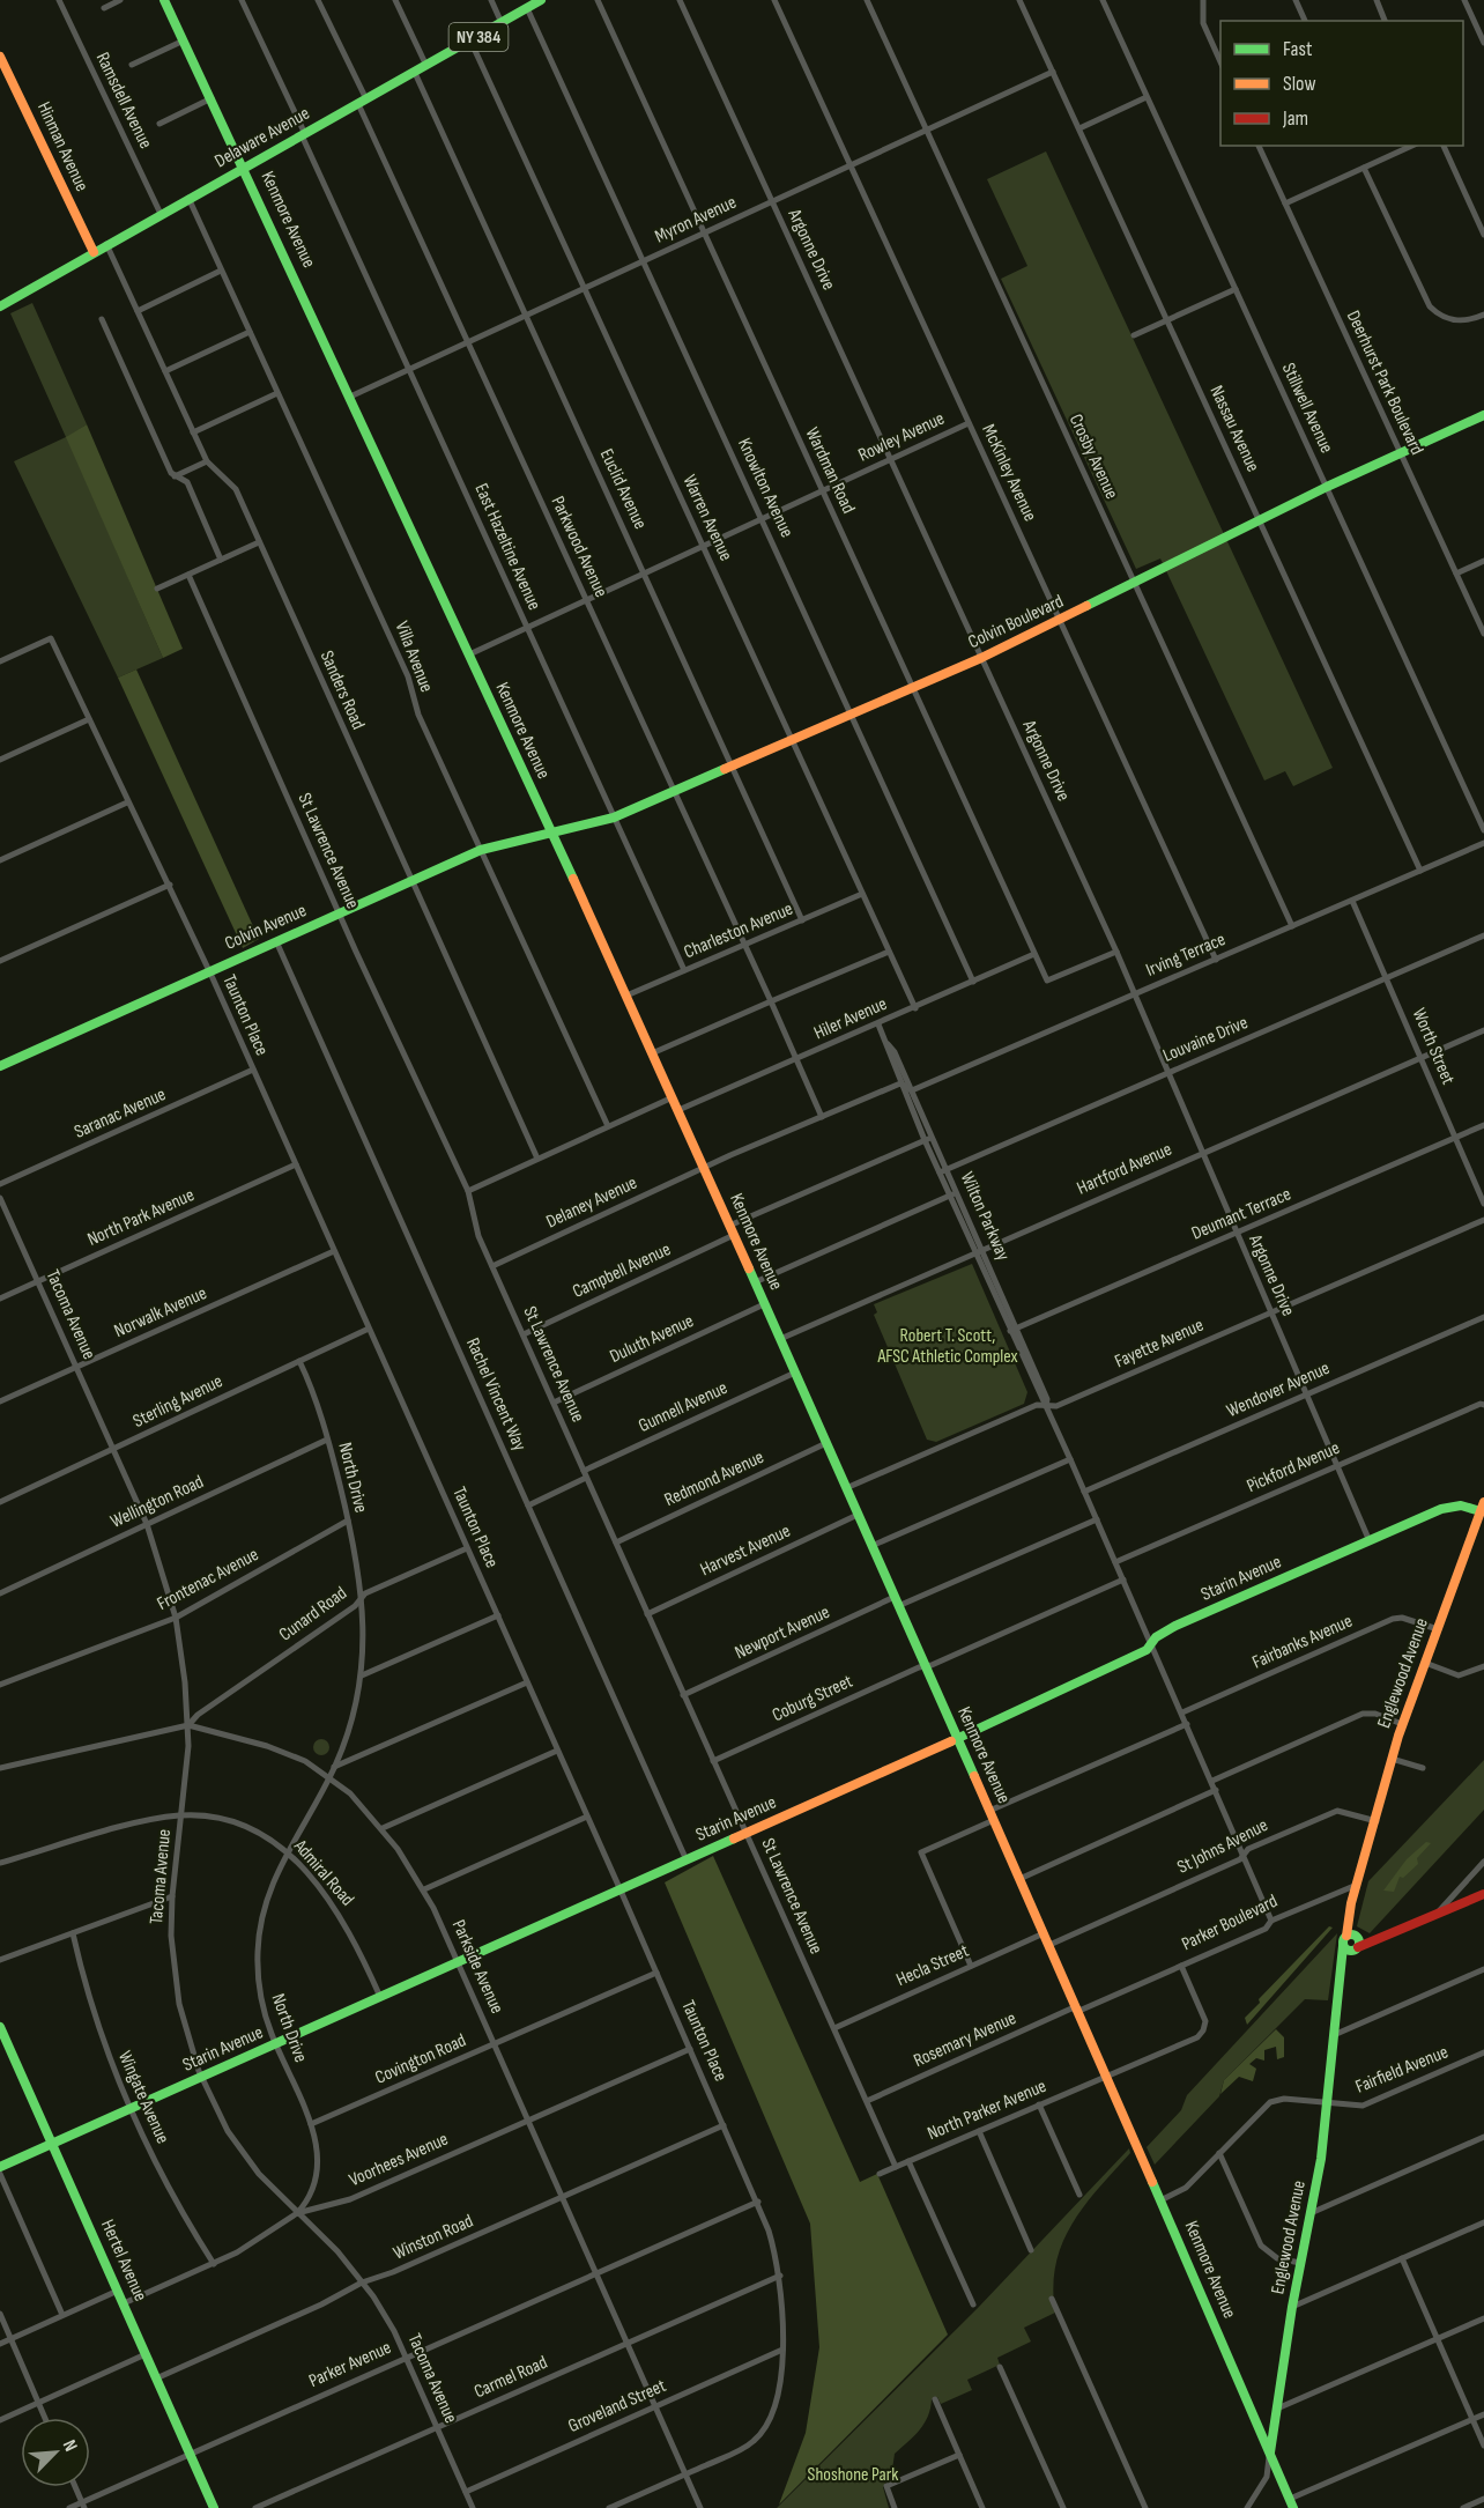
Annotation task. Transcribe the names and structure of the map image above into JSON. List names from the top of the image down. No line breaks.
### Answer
{"streets":{"street":["NY 384","Ramsdell Avenue","Delaware Avenue","Hinman Avenue","Kenmore Avenue","Myron Avenue","Argonne Drive","Deerhurst Park Boulevard","Stillwell Avenue","Nassau Avenue","Rowley Avenue","Crosby Avenue","Wardman Road","McKinley Avenue","Knowlton Avenue","Euclid Avenue","Warren Avenue","East Hazeltine Avenue","Parkwood Avenue","Colvin Boulevard","Villa Avenue","Sanders Road","St Lawrence Avenue","Colvin Avenue","Charleston Avenue","Irving Terrace","Taunton Place","Hiler Avenue","Louvaine Drive","Worth Street","Saranac Avenue","Hartford Avenue","Delaney Avenue","Deumant Terrace","Wilton Parkway","North Park Avenue","Campbell Avenue","Norwalk Avenue","Tacoma Avenue","Duluth Avenue","Fayette Avenue","Wendover Avenue","Rachel Vincent Way","Sterling Avenue","Gunnell Avenue","Pickford Avenue","North Drive","Redmond Avenue","Wellington Road","Harvest Avenue","Starin Avenue","Frontenac Avenue","Cunard Road","Newport Avenue","Fairbanks Avenue","Englewood Avenue","Coburg Street","St Johns Avenue","Admiral Road","Parker Boulevard","Hecla Street","Parkside Avenue","Rosemary Avenue","Covington Road","Fairfield Avenue","Wingate Avenue","North Parker Avenue","Voorhees Avenue","Winston Road","Hertel Avenue","Parker Avenue","Carmel Road","Groveland Street"]},"crossings":[["Ramsdell Avenue","Delaware Avenue"],["Delaware Avenue","Hinman Avenue"],["Delaware Avenue","Kenmore Avenue"],["Delaware Avenue","Knowlton Avenue"],["Delaware Avenue","Euclid Avenue"],["Delaware Avenue","Warren Avenue"],["Delaware Avenue","East Hazeltine Avenue"],["Delaware Avenue","Parkwood Avenue"],["Delaware Avenue","Villa Avenue"],["Delaware Avenue","Sanders Road"],["Kenmore Avenue","Myron Avenue"],["Kenmore Avenue","Rowley Avenue"],["Kenmore Avenue","Colvin Boulevard"],["Kenmore Avenue","Colvin Avenue"],["Kenmore Avenue","Charleston Avenue"],["Kenmore Avenue","Hiler Avenue"],["Kenmore Avenue","Hartford Avenue"],["Kenmore Avenue","Delaney Avenue"],["Kenmore Avenue","Campbell Avenue"],["Kenmore Avenue","Duluth Avenue"],["Kenmore Avenue","Fayette Avenue"],["Kenmore Avenue","Gunnell Avenue"],["Kenmore Avenue","Redmond Avenue"],["Kenmore Avenue","Harvest Avenue"],["Kenmore Avenue","Starin Avenue"],["Kenmore Avenue","Newport Avenue"],["Kenmore Avenue","Englewood Avenue"],["Kenmore Avenue","Coburg Street"],["Kenmore Avenue","St Johns Avenue"],["Kenmore Avenue","Parker Boulevard"],["Kenmore Avenue","Hecla Street"],["Kenmore Avenue","Rosemary Avenue"],["Kenmore Avenue","Fairfield Avenue"],["Kenmore Avenue","North Parker Avenue"],["Myron Avenue","Argonne Drive"],["Myron Avenue","Nassau Avenue"],["Myron Avenue","Crosby Avenue"],["Myron Avenue","Wardman Road"],["Myron Avenue","McKinley Avenue"],["Myron Avenue","Knowlton Avenue"],["Myron Avenue","Euclid Avenue"],["Myron Avenue","Warren Avenue"],["Myron Avenue","East Hazeltine Avenue"],["Myron Avenue","Parkwood Avenue"],["Argonne Drive","Rowley Avenue"],["Argonne Drive","Wardman Road"],["Argonne Drive","Colvin Boulevard"],["Argonne Drive","Irving Terrace"],["Argonne Drive","Louvaine Drive"],["Argonne Drive","Hartford Avenue"],["Argonne Drive","Deumant Terrace"],["Argonne Drive","Fayette Avenue"],["Argonne Drive","Wendover Avenue"],["Argonne Drive","Pickford Avenue"],["Argonne Drive","Starin Avenue"],["Deerhurst Park Boulevard","Colvin Boulevard"],["Stillwell Avenue","Colvin Boulevard"],["Nassau Avenue","Colvin Boulevard"],["Nassau Avenue","Irving Terrace"],["Rowley Avenue","Wardman Road"],["Rowley Avenue","McKinley Avenue"],["Rowley Avenue","Knowlton Avenue"],["Rowley Avenue","Euclid Avenue"],["Rowley Avenue","Warren Avenue"],["Rowley Avenue","East Hazeltine Avenue"],["Rowley Avenue","Parkwood Avenue"],["Crosby Avenue","Colvin Boulevard"],["Crosby Avenue","Irving Terrace"],["Wardman Road","Colvin Boulevard"],["Wardman Road","Hiler Avenue"],["McKinley Avenue","Colvin Boulevard"],["McKinley Avenue","Irving Terrace"],["Knowlton Avenue","Colvin Boulevard"],["Knowlton Avenue","Hiler Avenue"],["Euclid Avenue","Colvin Boulevard"],["Euclid Avenue","Charleston Avenue"],["Warren Avenue","Colvin Boulevard"],["Warren Avenue","Charleston Avenue"],["Warren Avenue","Hiler Avenue"],["East Hazeltine Avenue","Colvin Boulevard"],["East Hazeltine Avenue","Charleston Avenue"],["Parkwood Avenue","Colvin Boulevard"],["Parkwood Avenue","Charleston Avenue"],["Parkwood Avenue","Hiler Avenue"],["Parkwood Avenue","Delaney Avenue"],["Colvin Boulevard","Colvin Avenue"],["Villa Avenue","Colvin Avenue"],["Sanders Road","Colvin Avenue"],["St Lawrence Avenue","Colvin Avenue"],["St Lawrence Avenue","Delaney Avenue"],["St Lawrence Avenue","Campbell Avenue"],["St Lawrence Avenue","Duluth Avenue"],["St Lawrence Avenue","Gunnell Avenue"],["St Lawrence Avenue","Redmond Avenue"],["St Lawrence Avenue","Harvest Avenue"],["St Lawrence Avenue","Starin Avenue"],["St Lawrence Avenue","Newport Avenue"],["St Lawrence Avenue","Coburg Street"],["St Lawrence Avenue","Hecla Street"],["St Lawrence Avenue","Rosemary Avenue"],["St Lawrence Avenue","North Parker Avenue"],["Colvin Avenue","Taunton Place"],["Colvin Avenue","Rachel Vincent Way"],["Irving Terrace","Worth Street"],["Irving Terrace","Wilton Parkway"],["Taunton Place","Saranac Avenue"],["Taunton Place","North Park Avenue"],["Taunton Place","Norwalk Avenue"],["Taunton Place","Sterling Avenue"],["Taunton Place","Starin Avenue"],["Taunton Place","Cunard Road"],["Taunton Place","Parkside Avenue"],["Taunton Place","Covington Road"],["Taunton Place","Voorhees Avenue"],["Taunton Place","Winston Road"],["Taunton Place","Parker Avenue"],["Taunton Place","Carmel Road"],["Taunton Place","Groveland Street"],["Hiler Avenue","Wilton Parkway"],["Louvaine Drive","Worth Street"],["Louvaine Drive","Wilton Parkway"],["Worth Street","Hartford Avenue"],["Worth Street","Deumant Terrace"],["Hartford Avenue","Wilton Parkway"],["Delaney Avenue","Wilton Parkway"],["Deumant Terrace","Wilton Parkway"],["Wilton Parkway","Campbell Avenue"],["Wilton Parkway","Fayette Avenue"],["Wilton Parkway","Wendover Avenue"],["Wilton Parkway","Pickford Avenue"],["Wilton Parkway","Newport Avenue"],["North Park Avenue","Tacoma Avenue"],["Norwalk Avenue","Tacoma Avenue"],["Tacoma Avenue","Sterling Avenue"],["Tacoma Avenue","North Drive"],["Tacoma Avenue","Wellington Road"],["Tacoma Avenue","Starin Avenue"],["Tacoma Avenue","Frontenac Avenue"],["Tacoma Avenue","Cunard Road"],["Tacoma Avenue","Admiral Road"],["Tacoma Avenue","Parkside Avenue"],["Tacoma Avenue","Voorhees Avenue"],["Tacoma Avenue","Winston Road"],["Tacoma Avenue","Parker Avenue"],["Tacoma Avenue","Carmel Road"],["Tacoma Avenue","Groveland Street"],["Rachel Vincent Way","Gunnell Avenue"],["Rachel Vincent Way","Starin Avenue"],["Sterling Avenue","North Drive"],["North Drive","Wellington Road"],["North Drive","Starin Avenue"],["North Drive","Frontenac Avenue"],["North Drive","Cunard Road"],["North Drive","Admiral Road"],["North Drive","Parkside Avenue"],["North Drive","Covington Road"],["North Drive","Voorhees Avenue"],["Starin Avenue","Englewood Avenue"],["Starin Avenue","Admiral Road"],["Starin Avenue","Parkside Avenue"],["Starin Avenue","Wingate Avenue"],["Starin Avenue","Hertel Avenue"],["Cunard Road","Parkside Avenue"],["Fairbanks Avenue","Englewood Avenue"],["Englewood Avenue","St Johns Avenue"],["Englewood Avenue","Parker Boulevard"],["Englewood Avenue","Fairfield Avenue"],["Parker Boulevard","Rosemary Avenue"],["Parker Boulevard","North Parker Avenue"],["Parkside Avenue","Covington Road"],["Parkside Avenue","Voorhees Avenue"],["Parkside Avenue","Winston Road"],["Parkside Avenue","Parker Avenue"],["Parkside Avenue","Carmel Road"],["Parkside Avenue","Groveland Street"],["Wingate Avenue","Voorhees Avenue"],["Voorhees Avenue","Hertel Avenue"],["Winston Road","Hertel Avenue"],["Hertel Avenue","Parker Avenue"]],"parks":["Robert T. Scott, AFSC Athletic Complex","Shoshone Park"],"legend":["Fast","Slow","Jam"],"north":"top right"}
